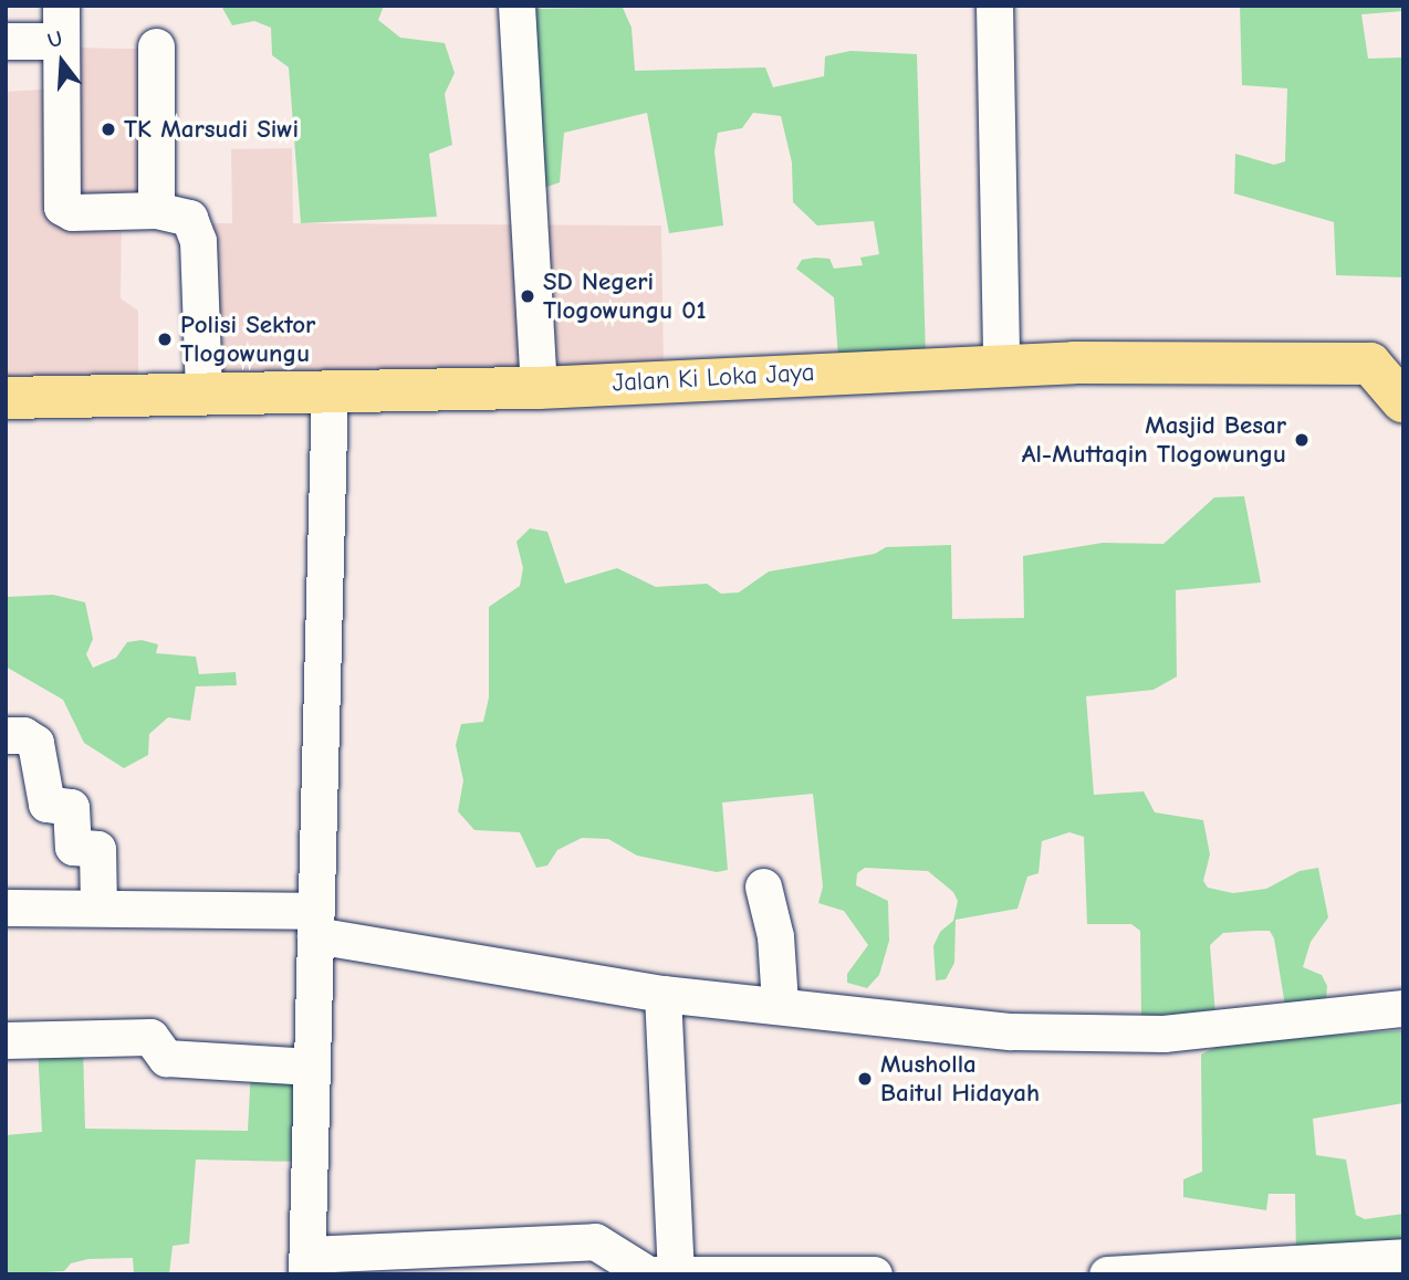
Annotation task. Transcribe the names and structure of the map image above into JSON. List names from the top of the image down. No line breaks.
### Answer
{"streets":{"main road":["Jalan Ki Loka Jaya"]},"places":["TK Marsudi Siwi","SD Negeri Tlogowungu 01","Polisi Sektor Tlogowungu","Masjid Besar Al-Muttaqin Tlogowungu","Musholla Baitul Hidayah"],"north":"top"}
